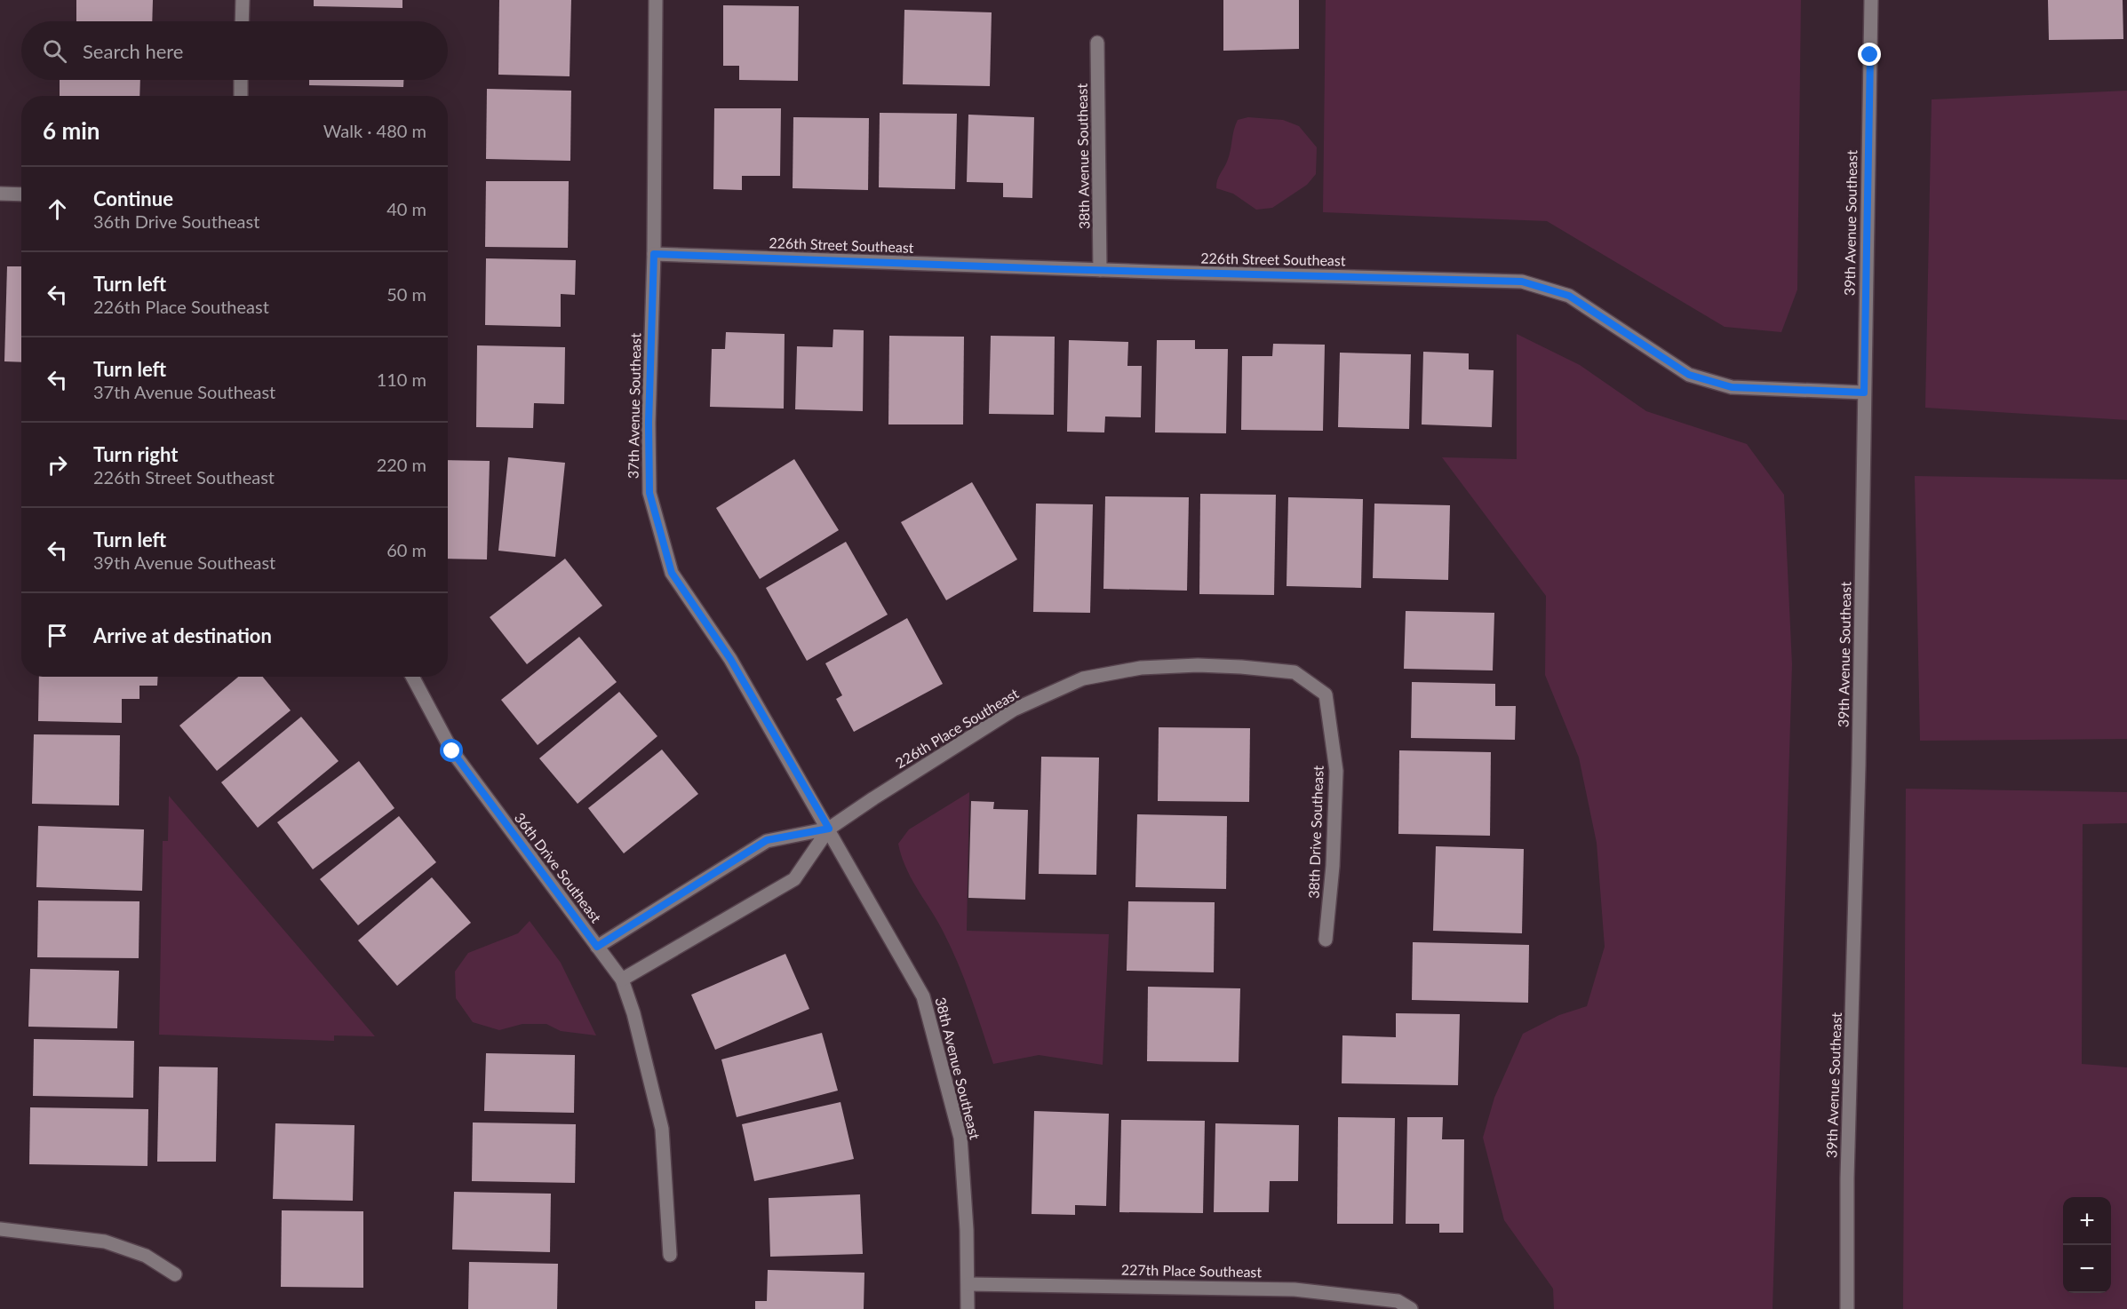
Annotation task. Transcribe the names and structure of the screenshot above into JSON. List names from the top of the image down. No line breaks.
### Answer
{"streets":{"street":["38th Avenue Southeast","39th Avenue Southeast","226th Street Southeast","37th Avenue Southeast","226th Place Southeast","38th Drive Southeast","36th Drive Southeast","227th Place Southeast"]},"crossings":[["38th Avenue Southeast","226th Street Southeast"],["38th Avenue Southeast","37th Avenue Southeast"],["38th Avenue Southeast","226th Place Southeast"],["38th Avenue Southeast","227th Place Southeast"],["39th Avenue Southeast","226th Street Southeast"],["226th Street Southeast","37th Avenue Southeast"],["37th Avenue Southeast","226th Place Southeast"],["226th Place Southeast","38th Drive Southeast"],["226th Place Southeast","36th Drive Southeast"]],"page":{"search":"Search here","heading":["6 min","Walk · 480 m"],"list":[["Continue","36th Drive Southeast","40 m"],["Turn left","226th Place Southeast","50 m"],["Turn left","37th Avenue Southeast","110 m"],["Turn right","226th Street Southeast","220 m"],["Turn left","39th Avenue Southeast","60 m"],"Arrive at destination"],"map_buttons":["+","−"]}}
